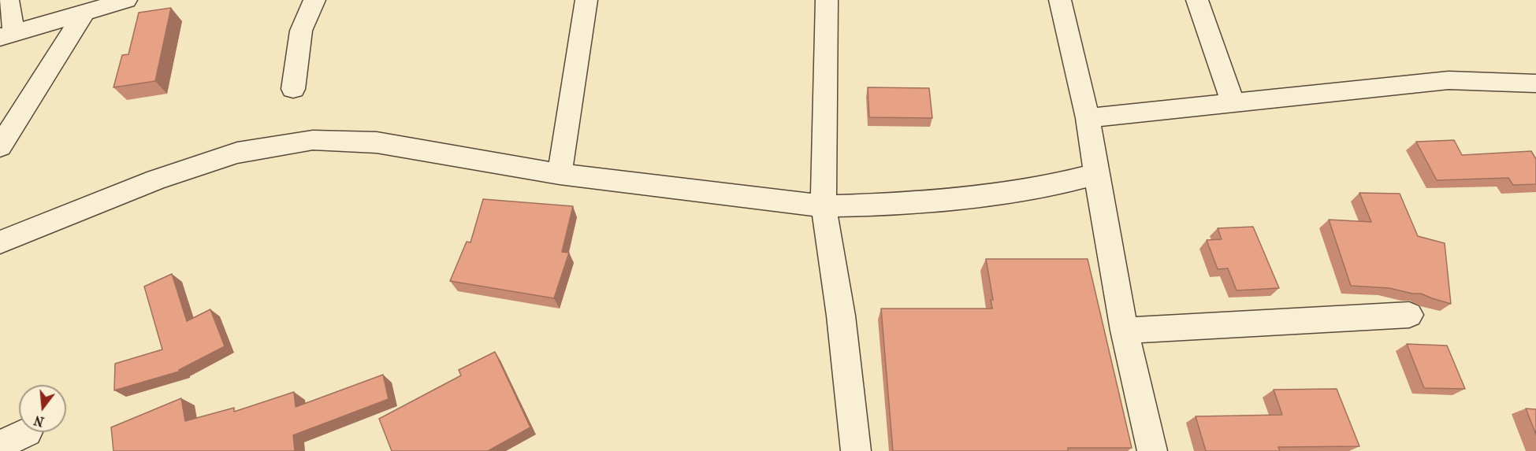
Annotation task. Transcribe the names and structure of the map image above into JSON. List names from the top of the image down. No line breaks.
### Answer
{"north":"bottom"}
